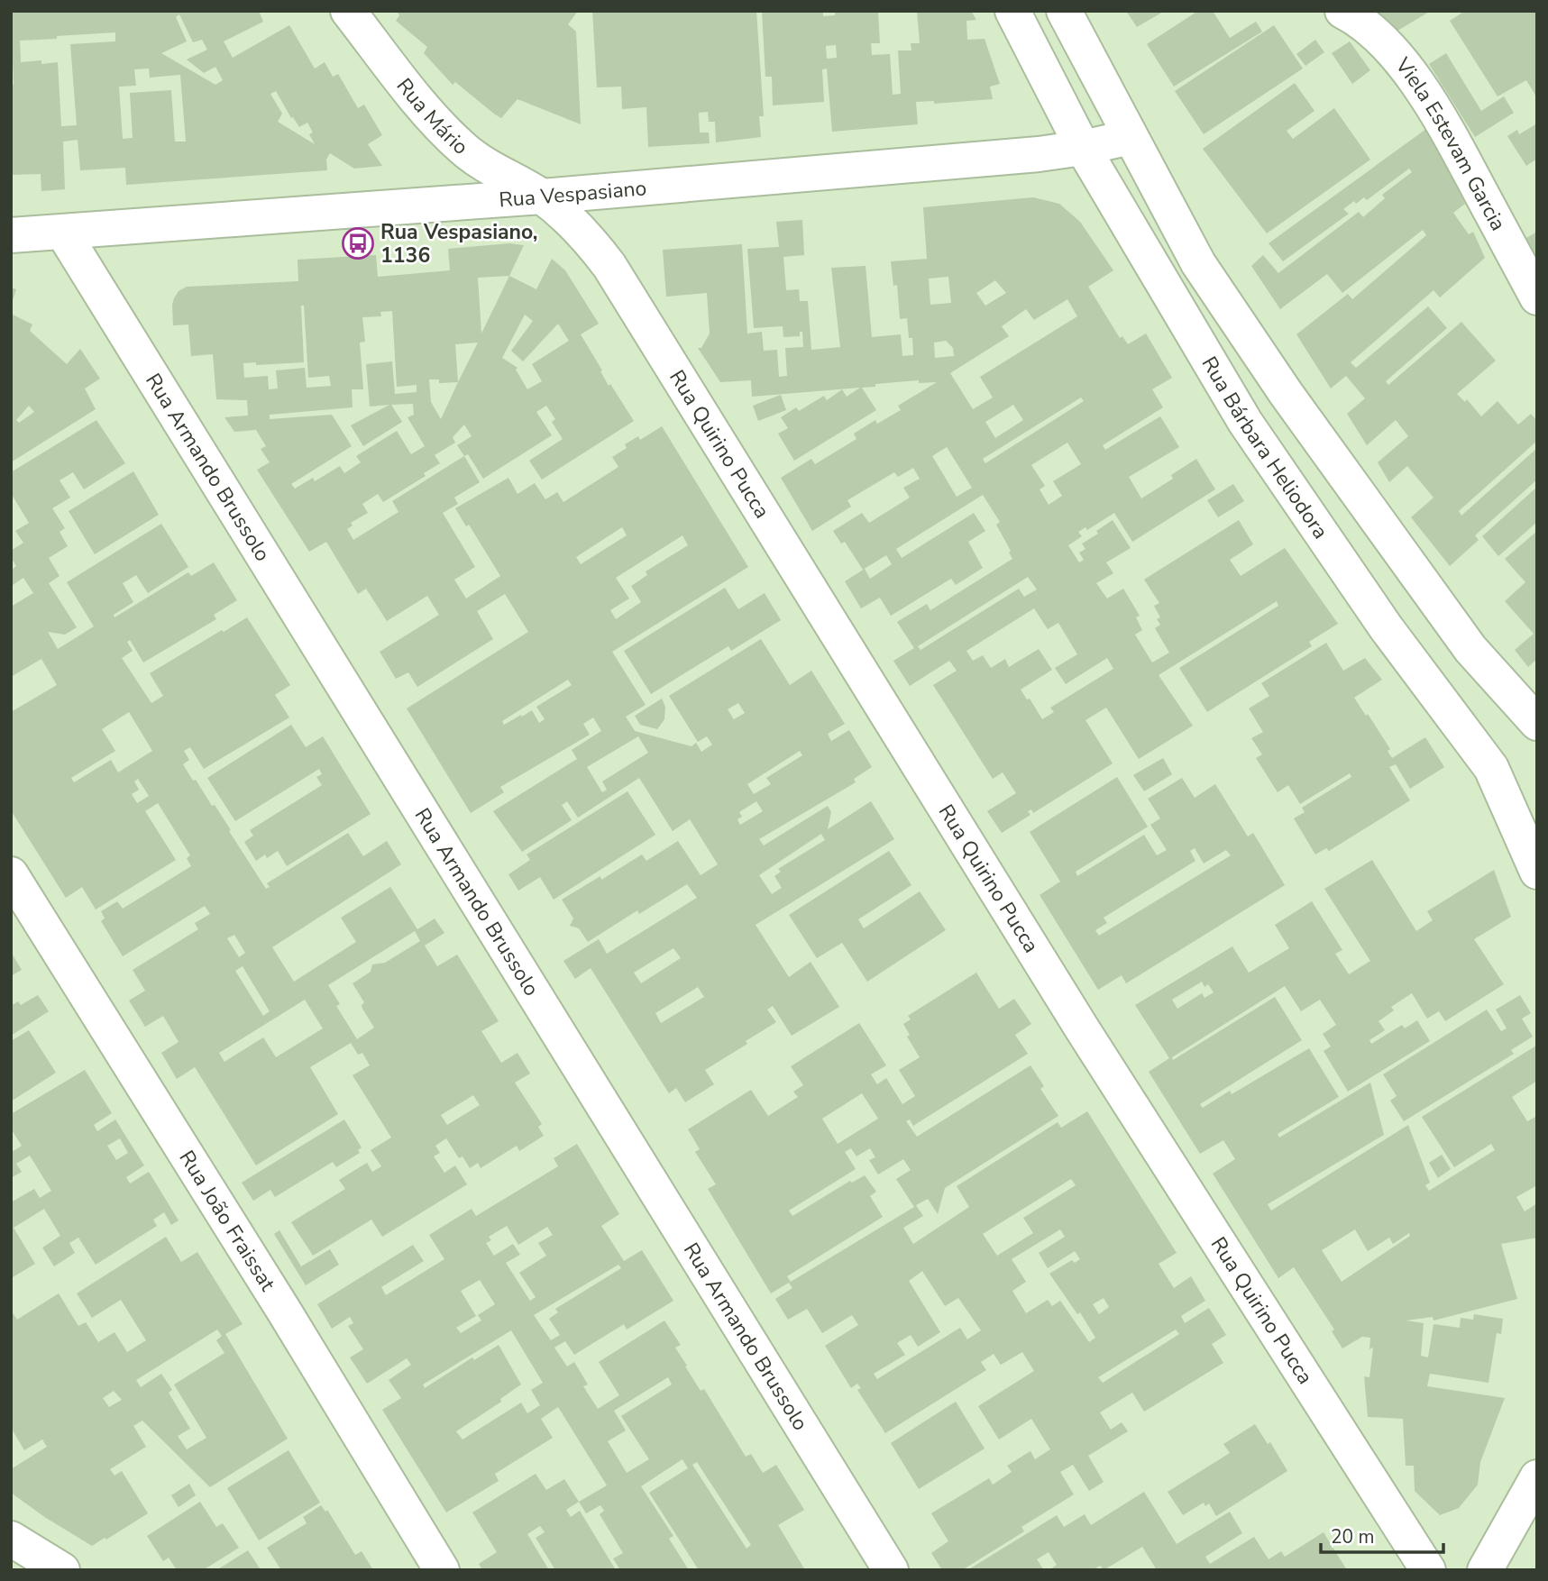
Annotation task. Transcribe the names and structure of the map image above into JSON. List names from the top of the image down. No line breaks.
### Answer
{"streets":{"street":["Rua Mário","Viela Estevam Garcia","Rua Vespasiano","Rua Quirino Pucca","Rua Bárbara Heliodora","Rua Armando Brussolo","Rua João Fraissat"]},"crossings":[["Rua Mário","Rua Vespasiano"],["Rua Mário","Rua Quirino Pucca"],["Rua Vespasiano","Rua Quirino Pucca"],["Rua Vespasiano","Rua Bárbara Heliodora"],["Rua Vespasiano","Rua Armando Brussolo"]],"places":{"bus stop":["Rua Vespasiano, 1136"]},"scale_bar":"20 m"}
